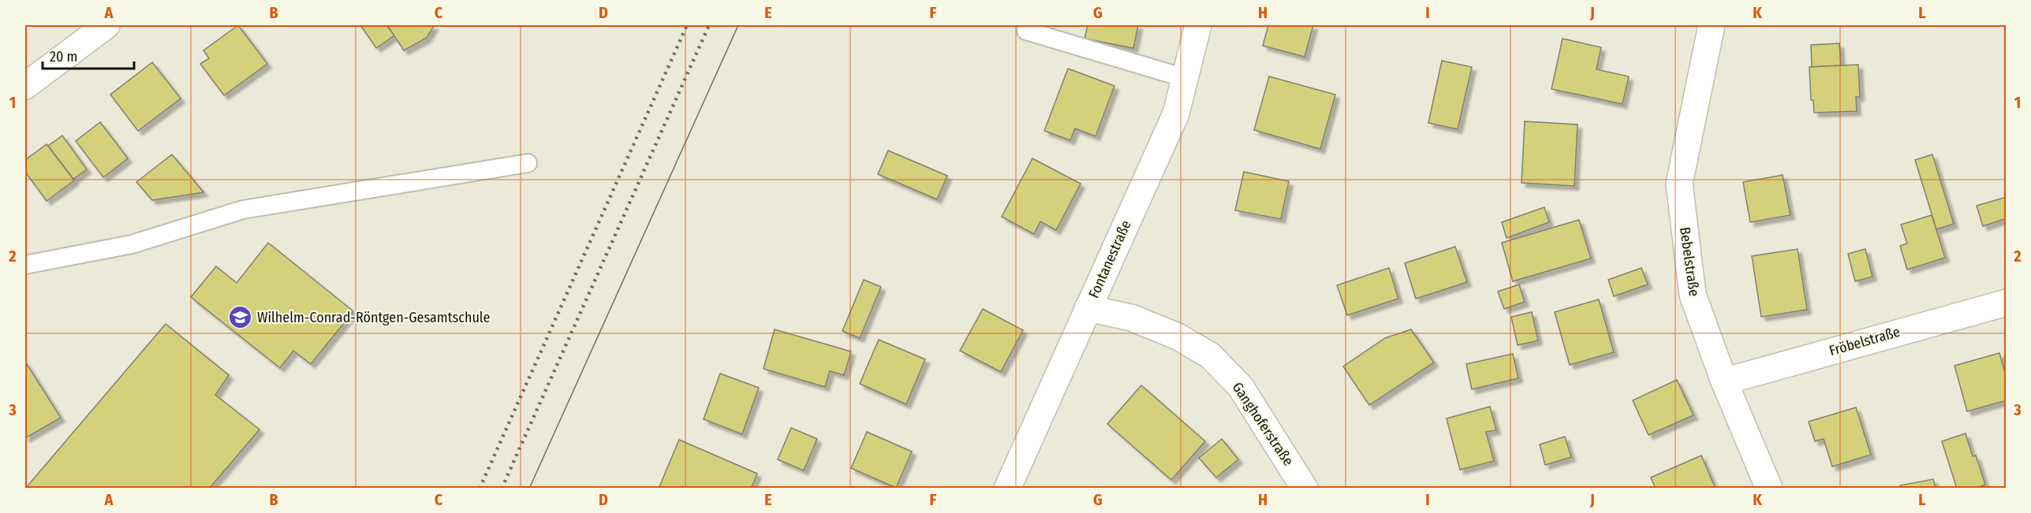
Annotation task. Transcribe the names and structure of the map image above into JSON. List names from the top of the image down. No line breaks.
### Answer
{"streets":{"street":["Fontanestraße","Bebelstraße","Fröbelstraße","Ganghoferstraße"]},"crossings":[["Fontanestraße","Ganghoferstraße"],["Bebelstraße","Fröbelstraße"]],"places":{"school or university":["Wilhelm-Conrad-Röntgen-Gesamtschule"]},"scale_bar":"20 m","grid":{"columns":["A","B","C","D","E","F","G","H","I","J","K","L"],"rows":["1","2","3"]}}
